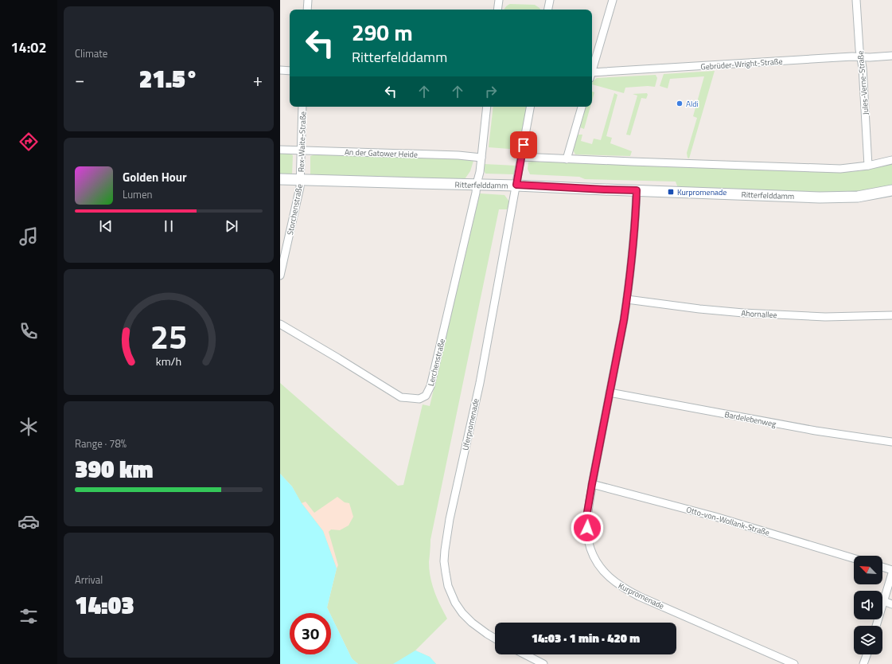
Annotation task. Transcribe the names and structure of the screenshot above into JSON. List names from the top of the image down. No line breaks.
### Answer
{"streets":{"main road":["Ritterfelddamm"],"street":["Gebrüder-Wright-Straße","Jules-Verne-Straße","Rex-Waite-Straße","An der Gatower Heide","Storchenstraße","Ahornallee","Lerchenstraße","Bardelebenweg","Uferpromenade","Otto-von-Wollank-Straße","Kurpromenade"]},"crossings":[["Gebrüder-Wright-Straße","Jules-Verne-Straße"],["Rex-Waite-Straße","An der Gatower Heide"],["Rex-Waite-Straße","Ritterfelddamm"],["Rex-Waite-Straße","Storchenstraße"],["An der Gatower Heide","Lerchenstraße"],["Ritterfelddamm","Storchenstraße"],["Ritterfelddamm","Lerchenstraße"],["Ritterfelddamm","Uferpromenade"],["Ritterfelddamm","Kurpromenade"],["Ahornallee","Kurpromenade"],["Bardelebenweg","Kurpromenade"],["Otto-von-Wollank-Straße","Kurpromenade"]],"places":{"other":["Aldi"],"transit":["Kurpromenade"]},"north":"top left","page":{"tabs":"14:02","tile":["Climate",["Range · 78%","390 km"],["Arrival","14:03"]],"turn":["290 m","Ritterfelddamm"],"heat":["−","21.5°","+"],"song":["Golden Hour","Lumen"],"limit":"30","trip":"14:03 · 1 min · 420 m","gauge":["25","km/h"]}}
